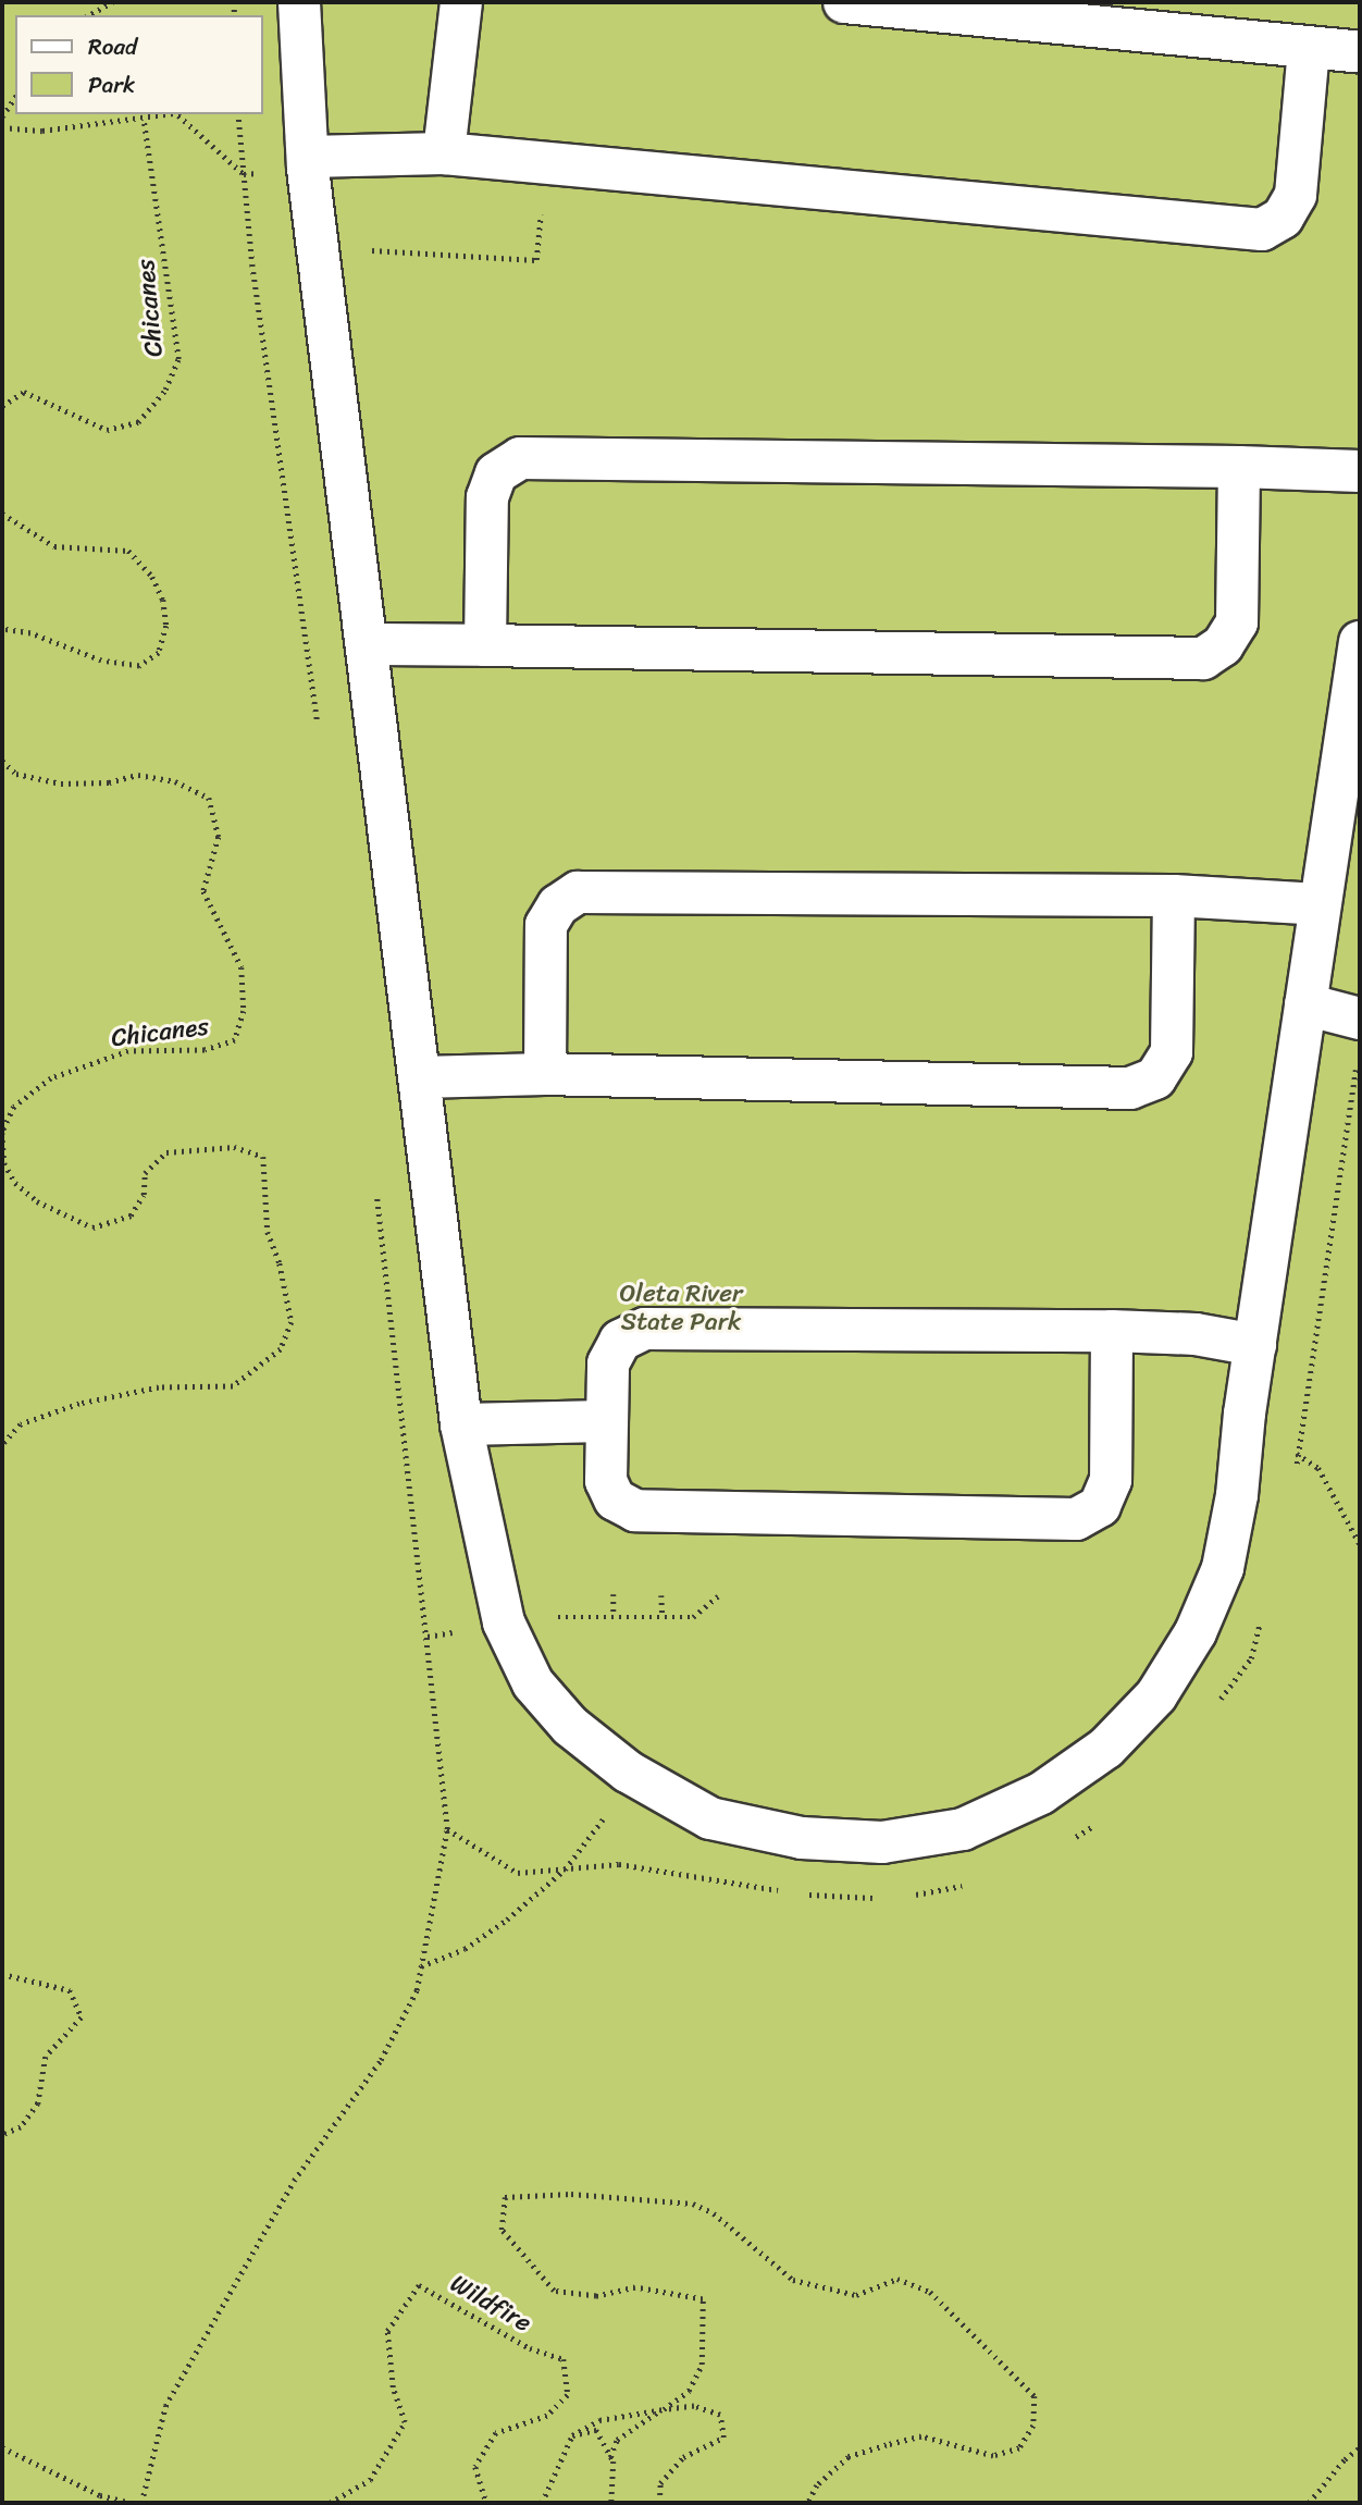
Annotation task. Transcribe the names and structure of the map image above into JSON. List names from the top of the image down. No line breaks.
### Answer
{"streets":{"path":["Chicanes","Wildfire"]},"parks":["Oleta River State Park"],"legend":["Road","Park"]}
